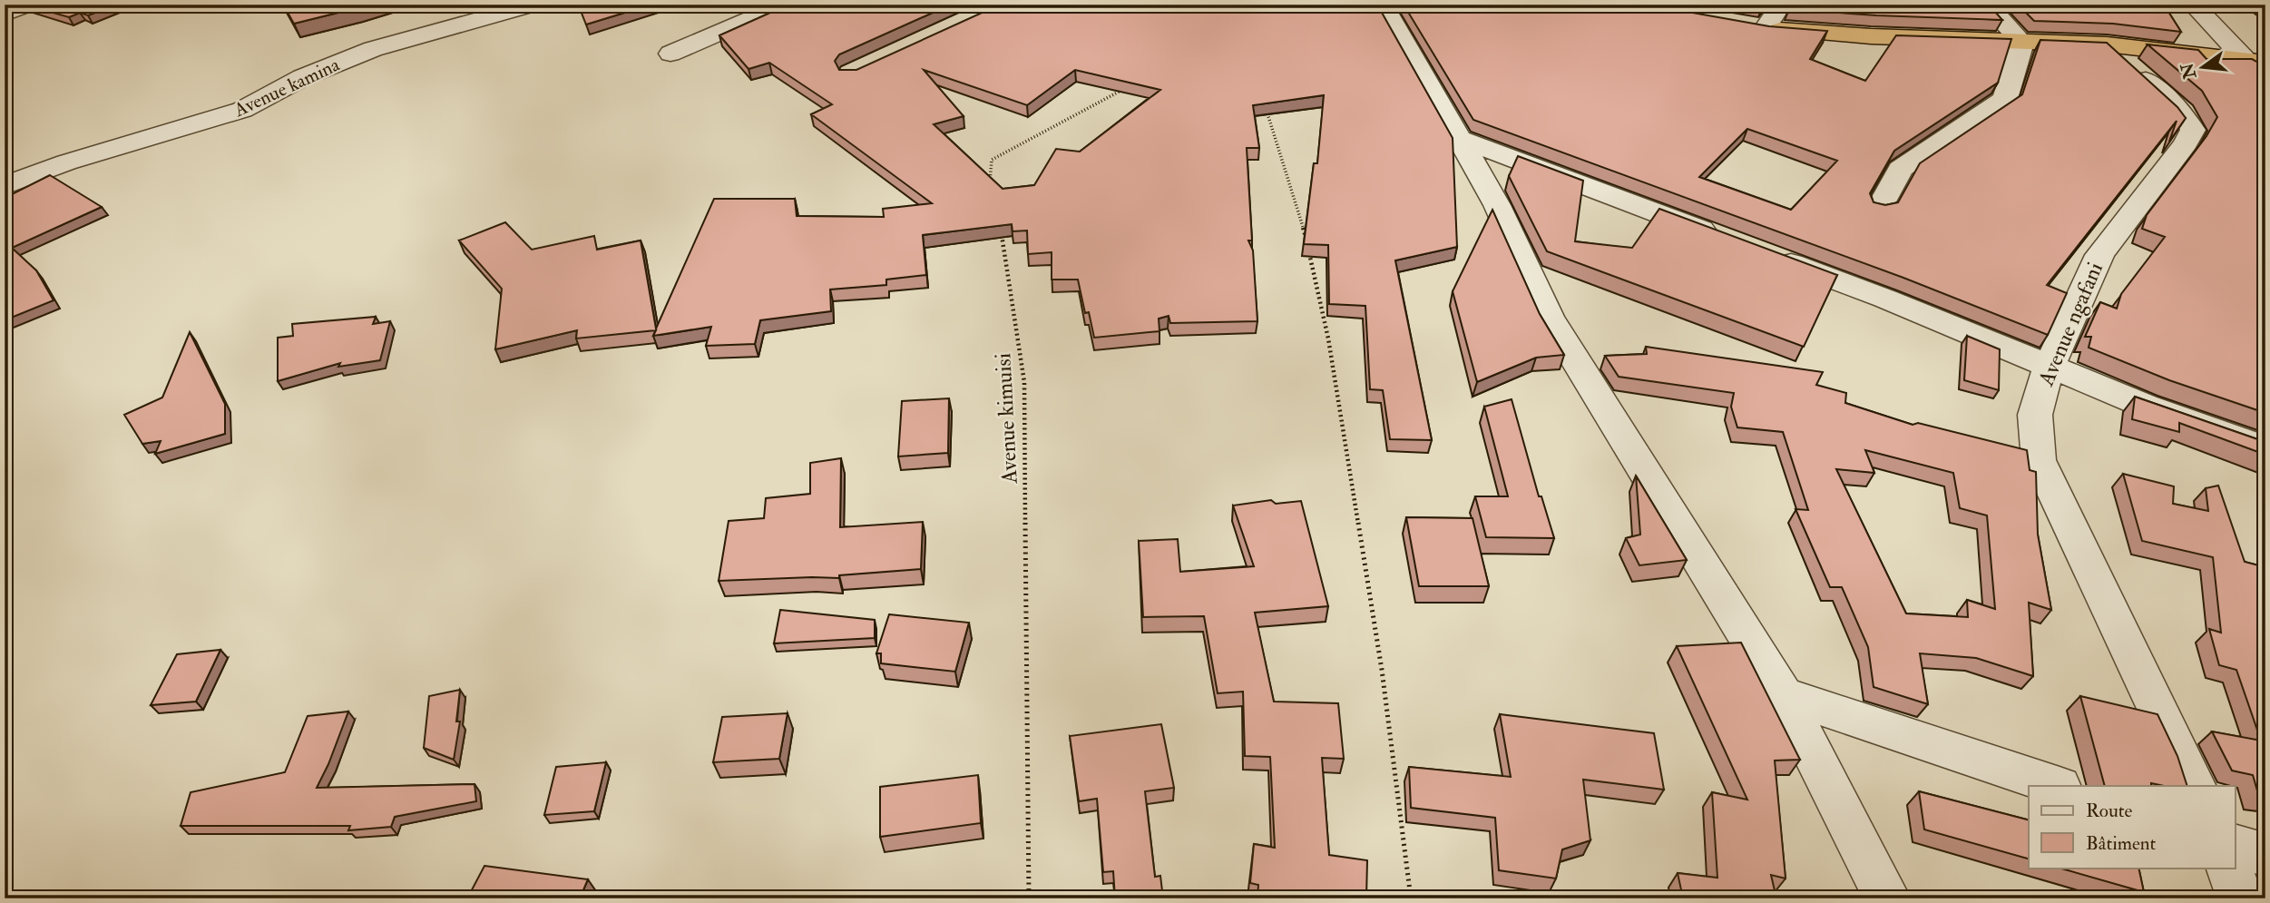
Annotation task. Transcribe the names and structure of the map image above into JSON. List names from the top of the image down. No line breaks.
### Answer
{"streets":{"street":["Avenue kamina","Avenue ngafani"],"path":["Avenue kimuisi"]},"legend":["Route","Bâtiment"],"north":"left"}
